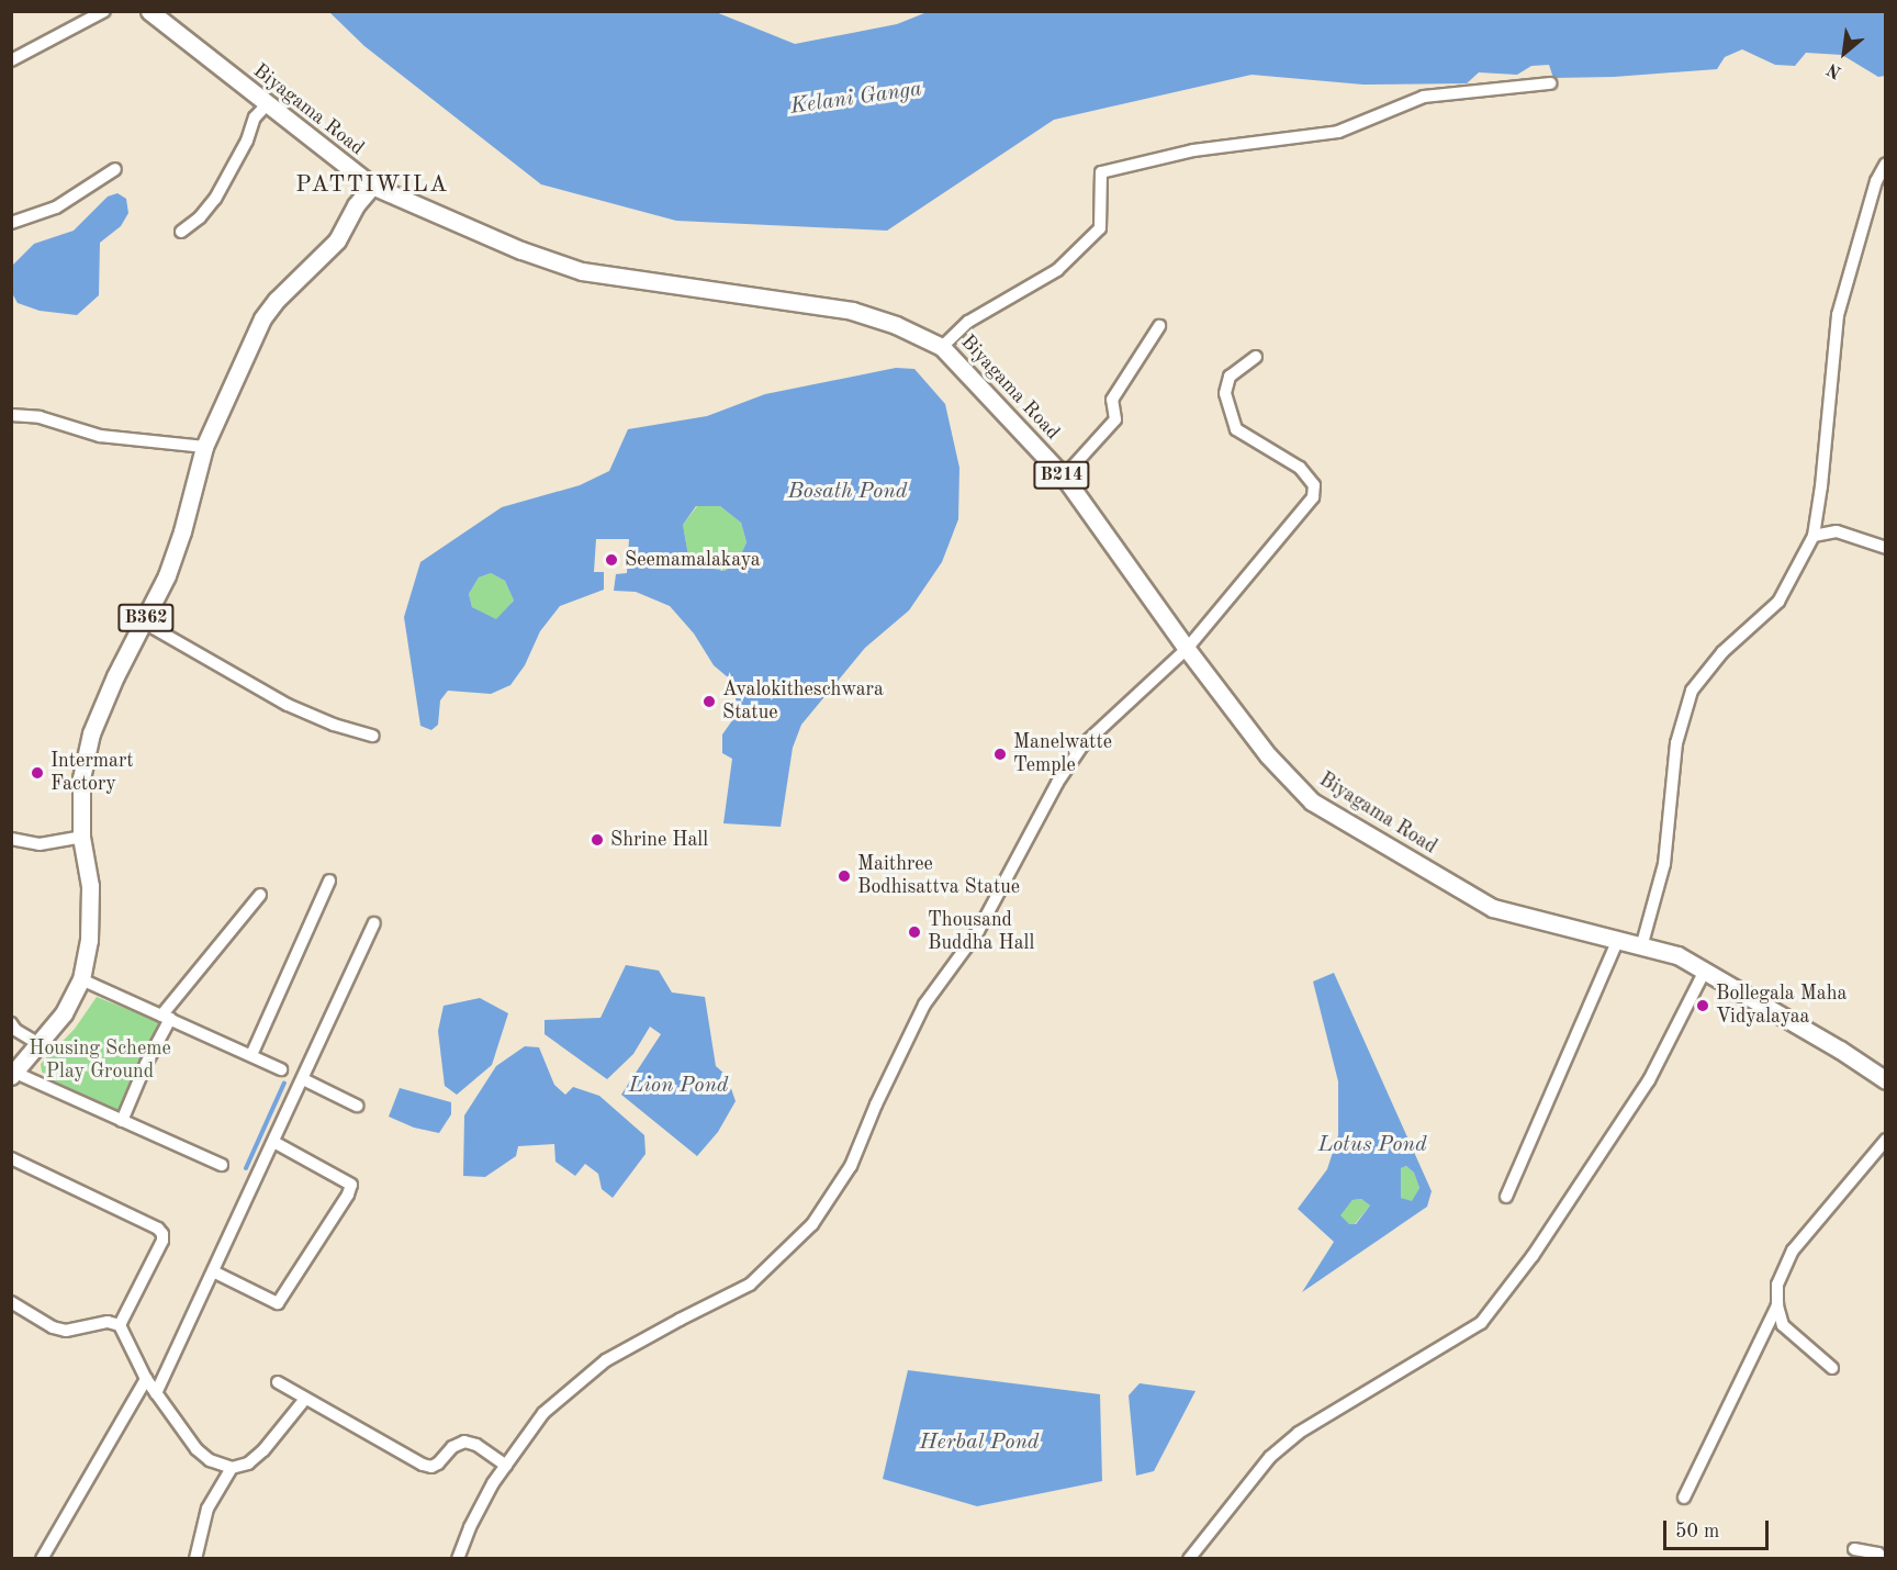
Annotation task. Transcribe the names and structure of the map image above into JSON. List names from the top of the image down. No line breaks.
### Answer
{"streets":{"main road":["Biyagama Road","B214","B362"]},"crossings":[["Biyagama Road","B362"]],"districts":["PATTIWILA"],"water":["Kelani Ganga","Bosath Pond","Lion Pond","Lotus Pond","Herbal Pond"],"parks":["Housing Scheme Play Ground"],"places":["Seemamalakaya","Avalokitheschwara Statue","Manelwatte Temple","Intermart Factory","Shrine Hall","Maithree Bodhisattva Statue","Thousand Buddha Hall","Bollegala Maha Vidyalayaa"],"scale_bar":"50 m","north":"bottom left"}
